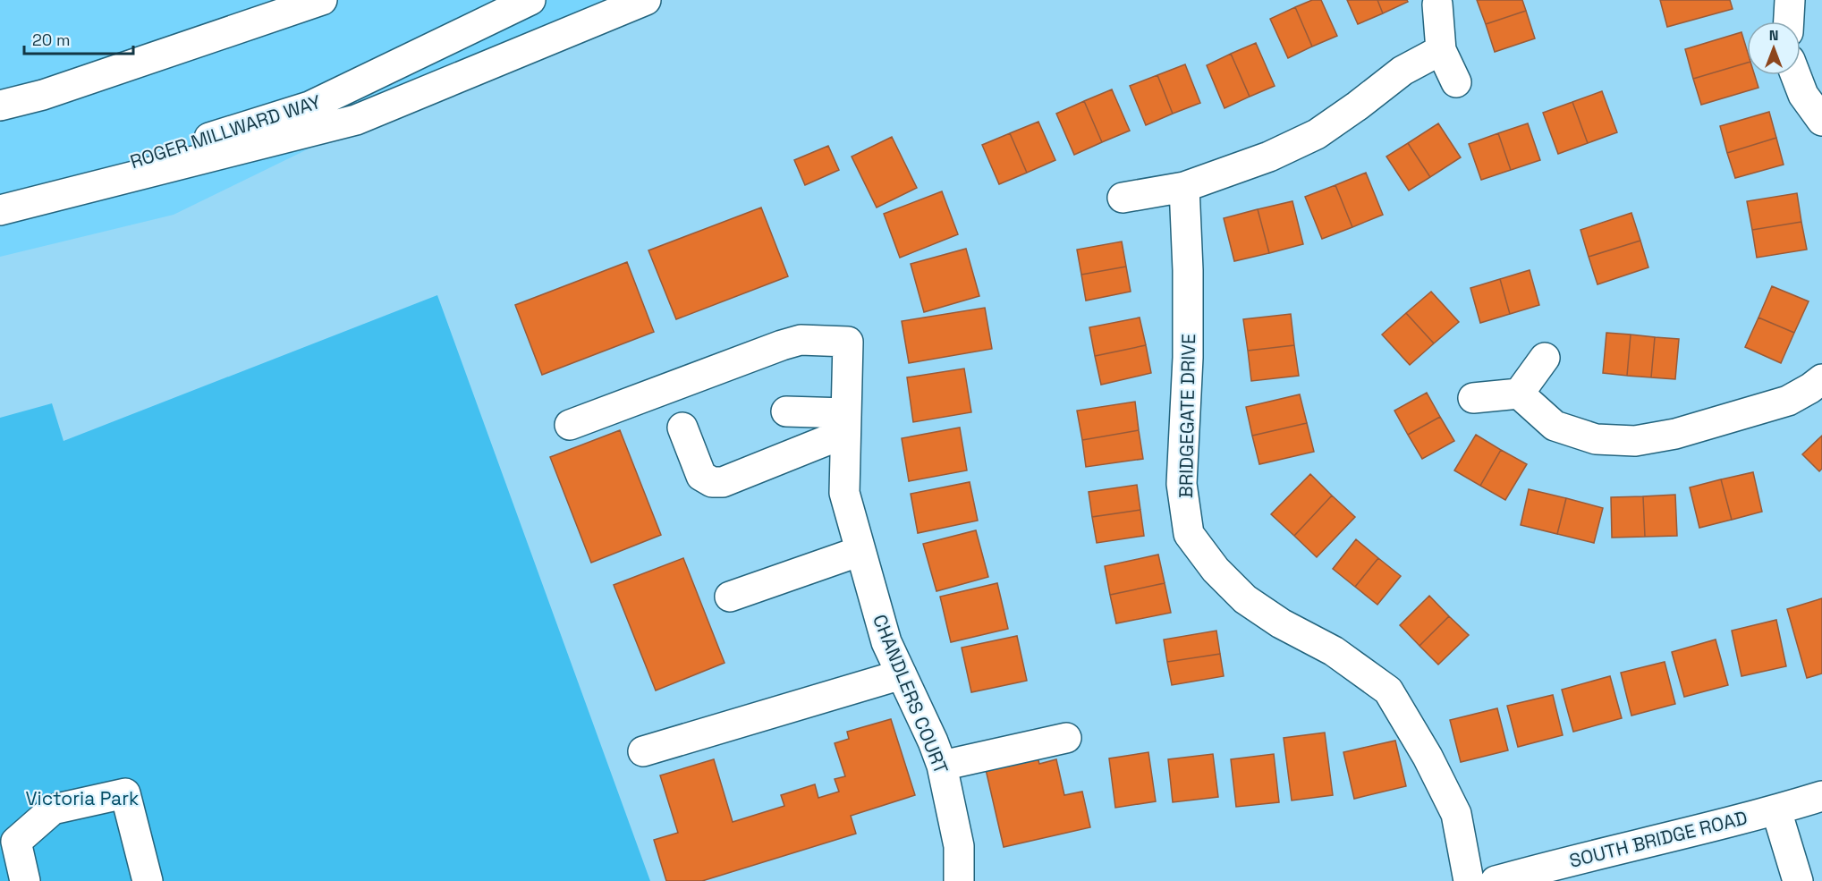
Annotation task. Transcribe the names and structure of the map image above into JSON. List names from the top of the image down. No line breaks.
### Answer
{"streets":{"main road":["ROGER MILLWARD WAY","BRIDGEGATE DRIVE","CHANDLERS COURT","SOUTH BRIDGE ROAD"]},"parks":["Victoria Park"],"scale_bar":"20 m","north":"top"}
